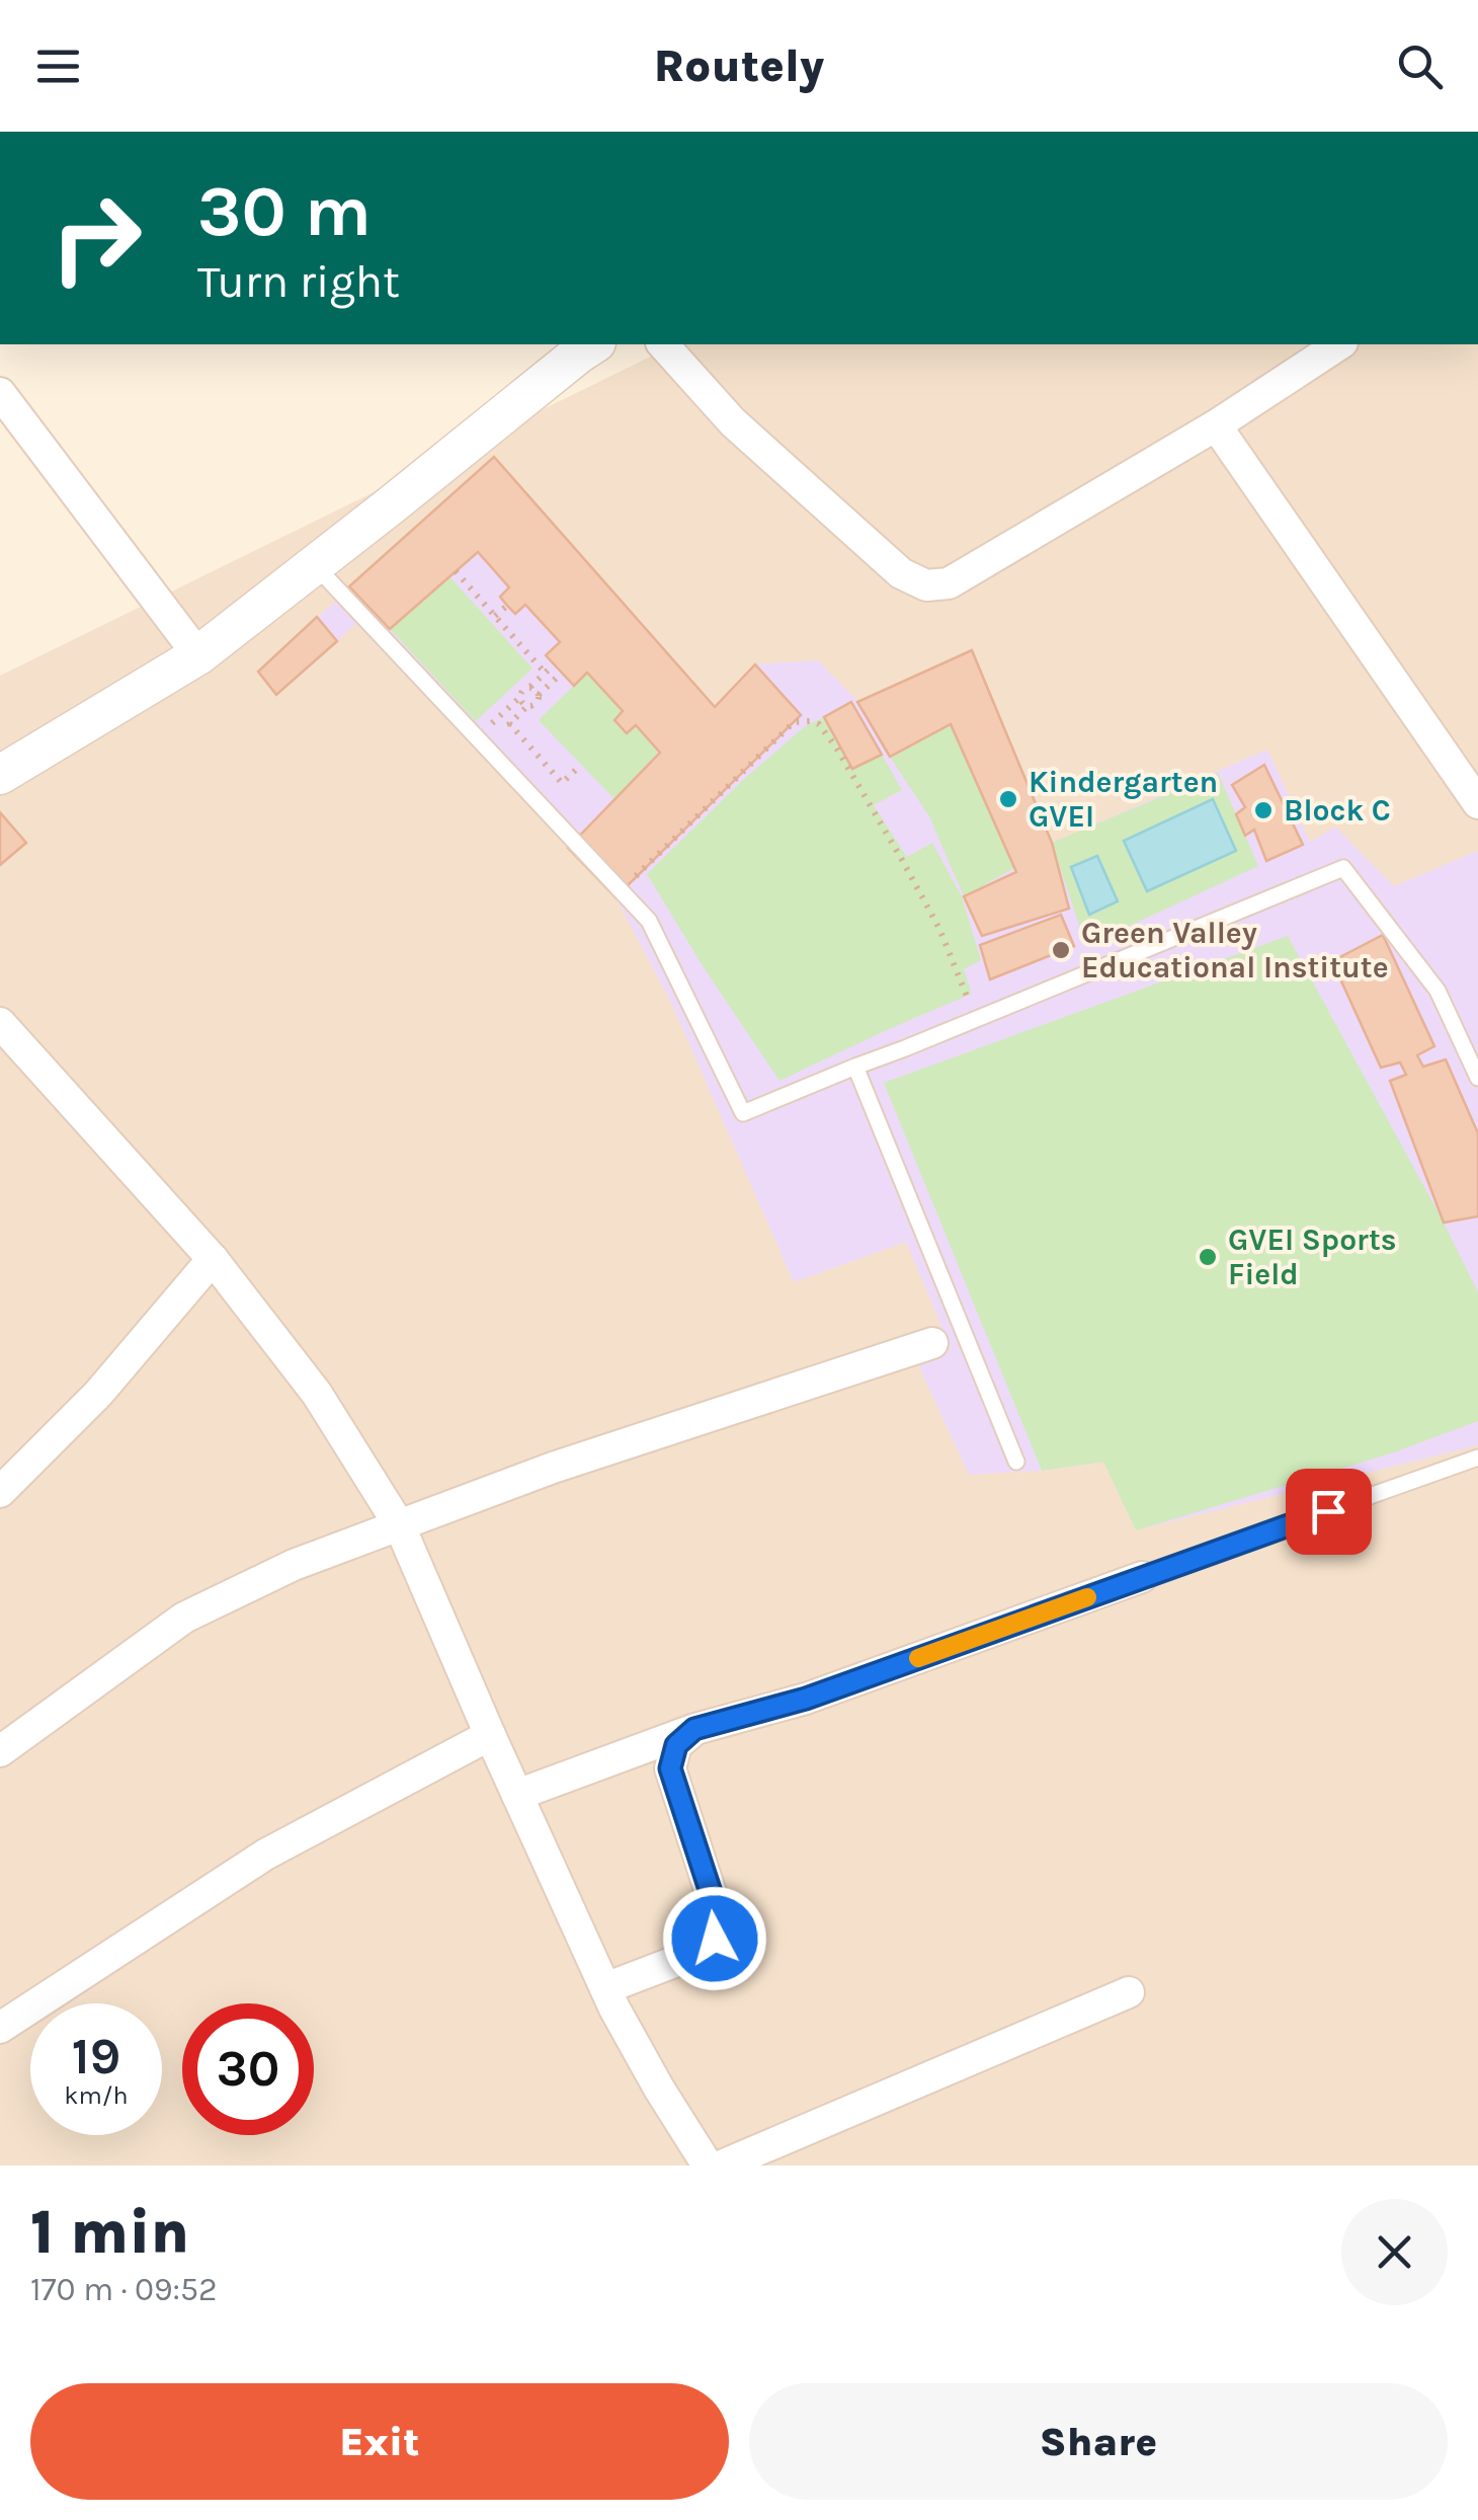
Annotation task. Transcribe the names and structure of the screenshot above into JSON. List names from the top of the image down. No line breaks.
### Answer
{"places":["Kindergarten GVEI","Block C","Green Valley Educational Institute","GVEI Sports Field"],"page":{"header":"Routely","turn":["30 m","Turn right"],"speed":"19 km/h","limit":"30","heading":["1 min","170 m · 09:52"],"buttons":["Exit","Share"]}}
